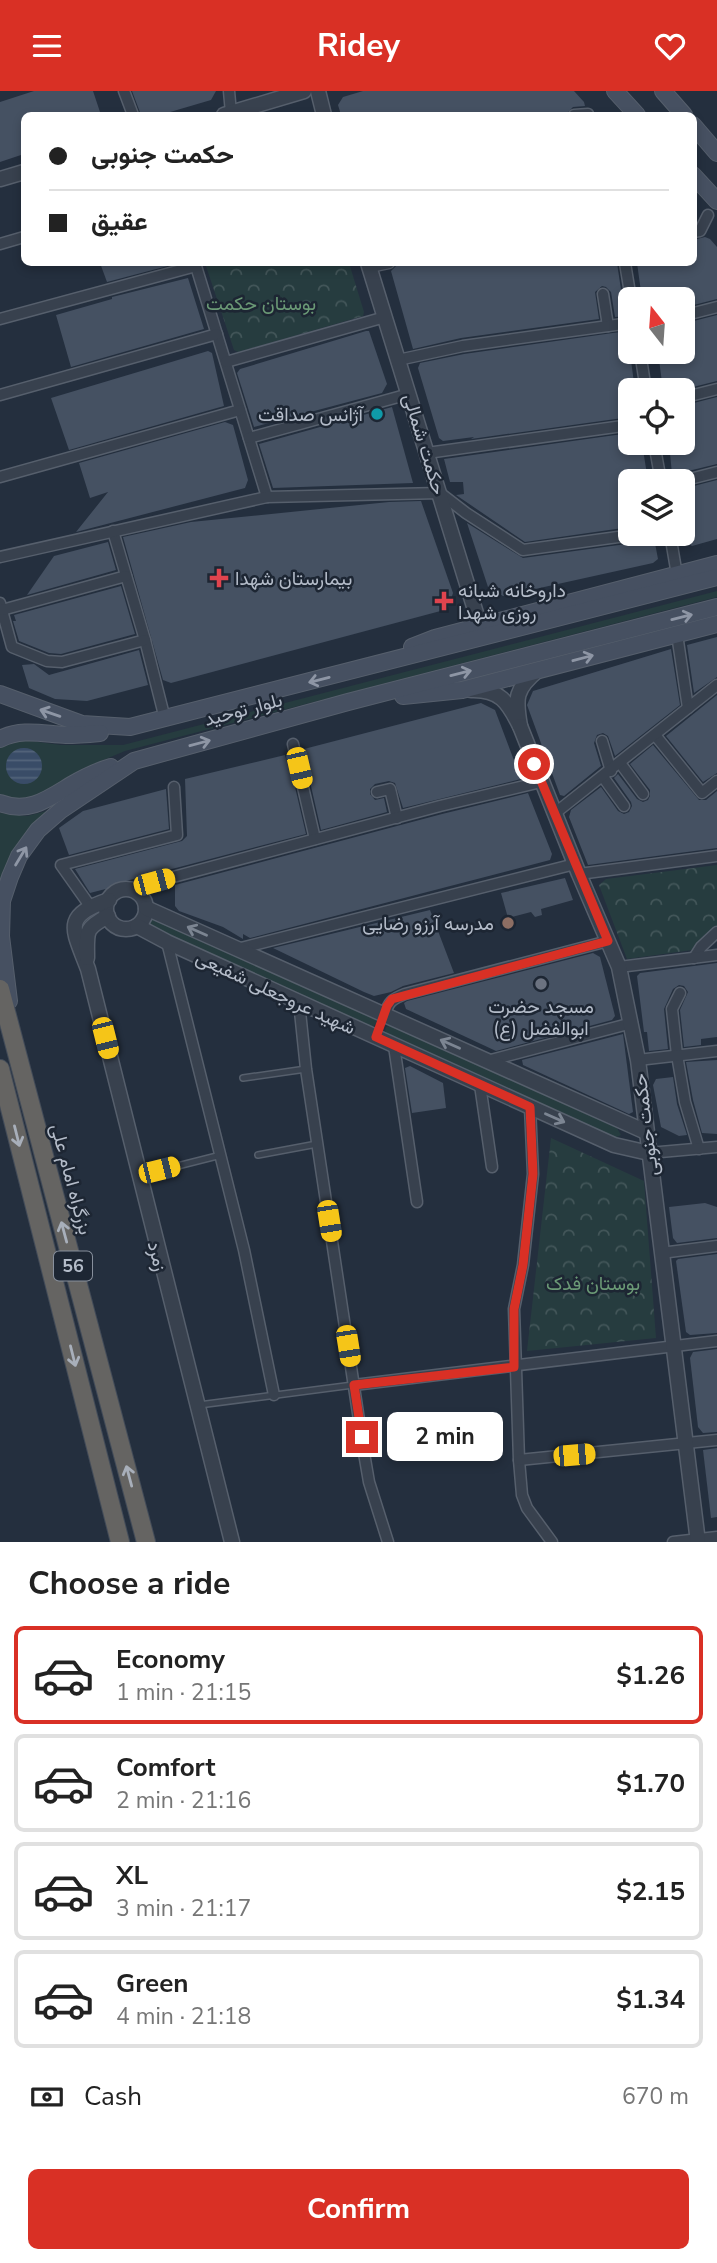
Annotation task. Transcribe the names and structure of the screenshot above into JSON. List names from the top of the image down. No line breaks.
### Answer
{"streets":{"highway":["بزرگراه امام علی","56"],"main road":["بلوار توحید"],"street":["حکمت شمالی","شهید عروجعلی شفیعی","حکمت جنوبی","زمرد"]},"crossings":[["بلوار توحید","بزرگراه امام علی"],["شهید عروجعلی شفیعی","حکمت جنوبی"],["شهید عروجعلی شفیعی","زمرد"]],"parks":["بوستان حکمت","بوستان فدک"],"places":{"other":["آژانس صداقت","مدرسه آرزو رضایی","مسجد حضرت ابوالفضل (ع)"],"health":["بیمارستان شهدا","داروخانه شبانه روزی شهدا"]},"north":"top","page":{"header":"Ridey","banner":["حکمت جنوبی","عقیق"],"bubble":"2 min","heading":"Choose a ride","list":[{"name":"Economy","note":"1 min · 21:15","value":"$1.26"},{"name":"Comfort","note":"2 min · 21:16","value":"$1.70"},{"name":"XL","note":"3 min · 21:17","value":"$2.15"},{"name":"Green","note":"4 min · 21:18","value":"$1.34"}],"pay":["Cash","670 m"],"buttons":"Confirm"}}
